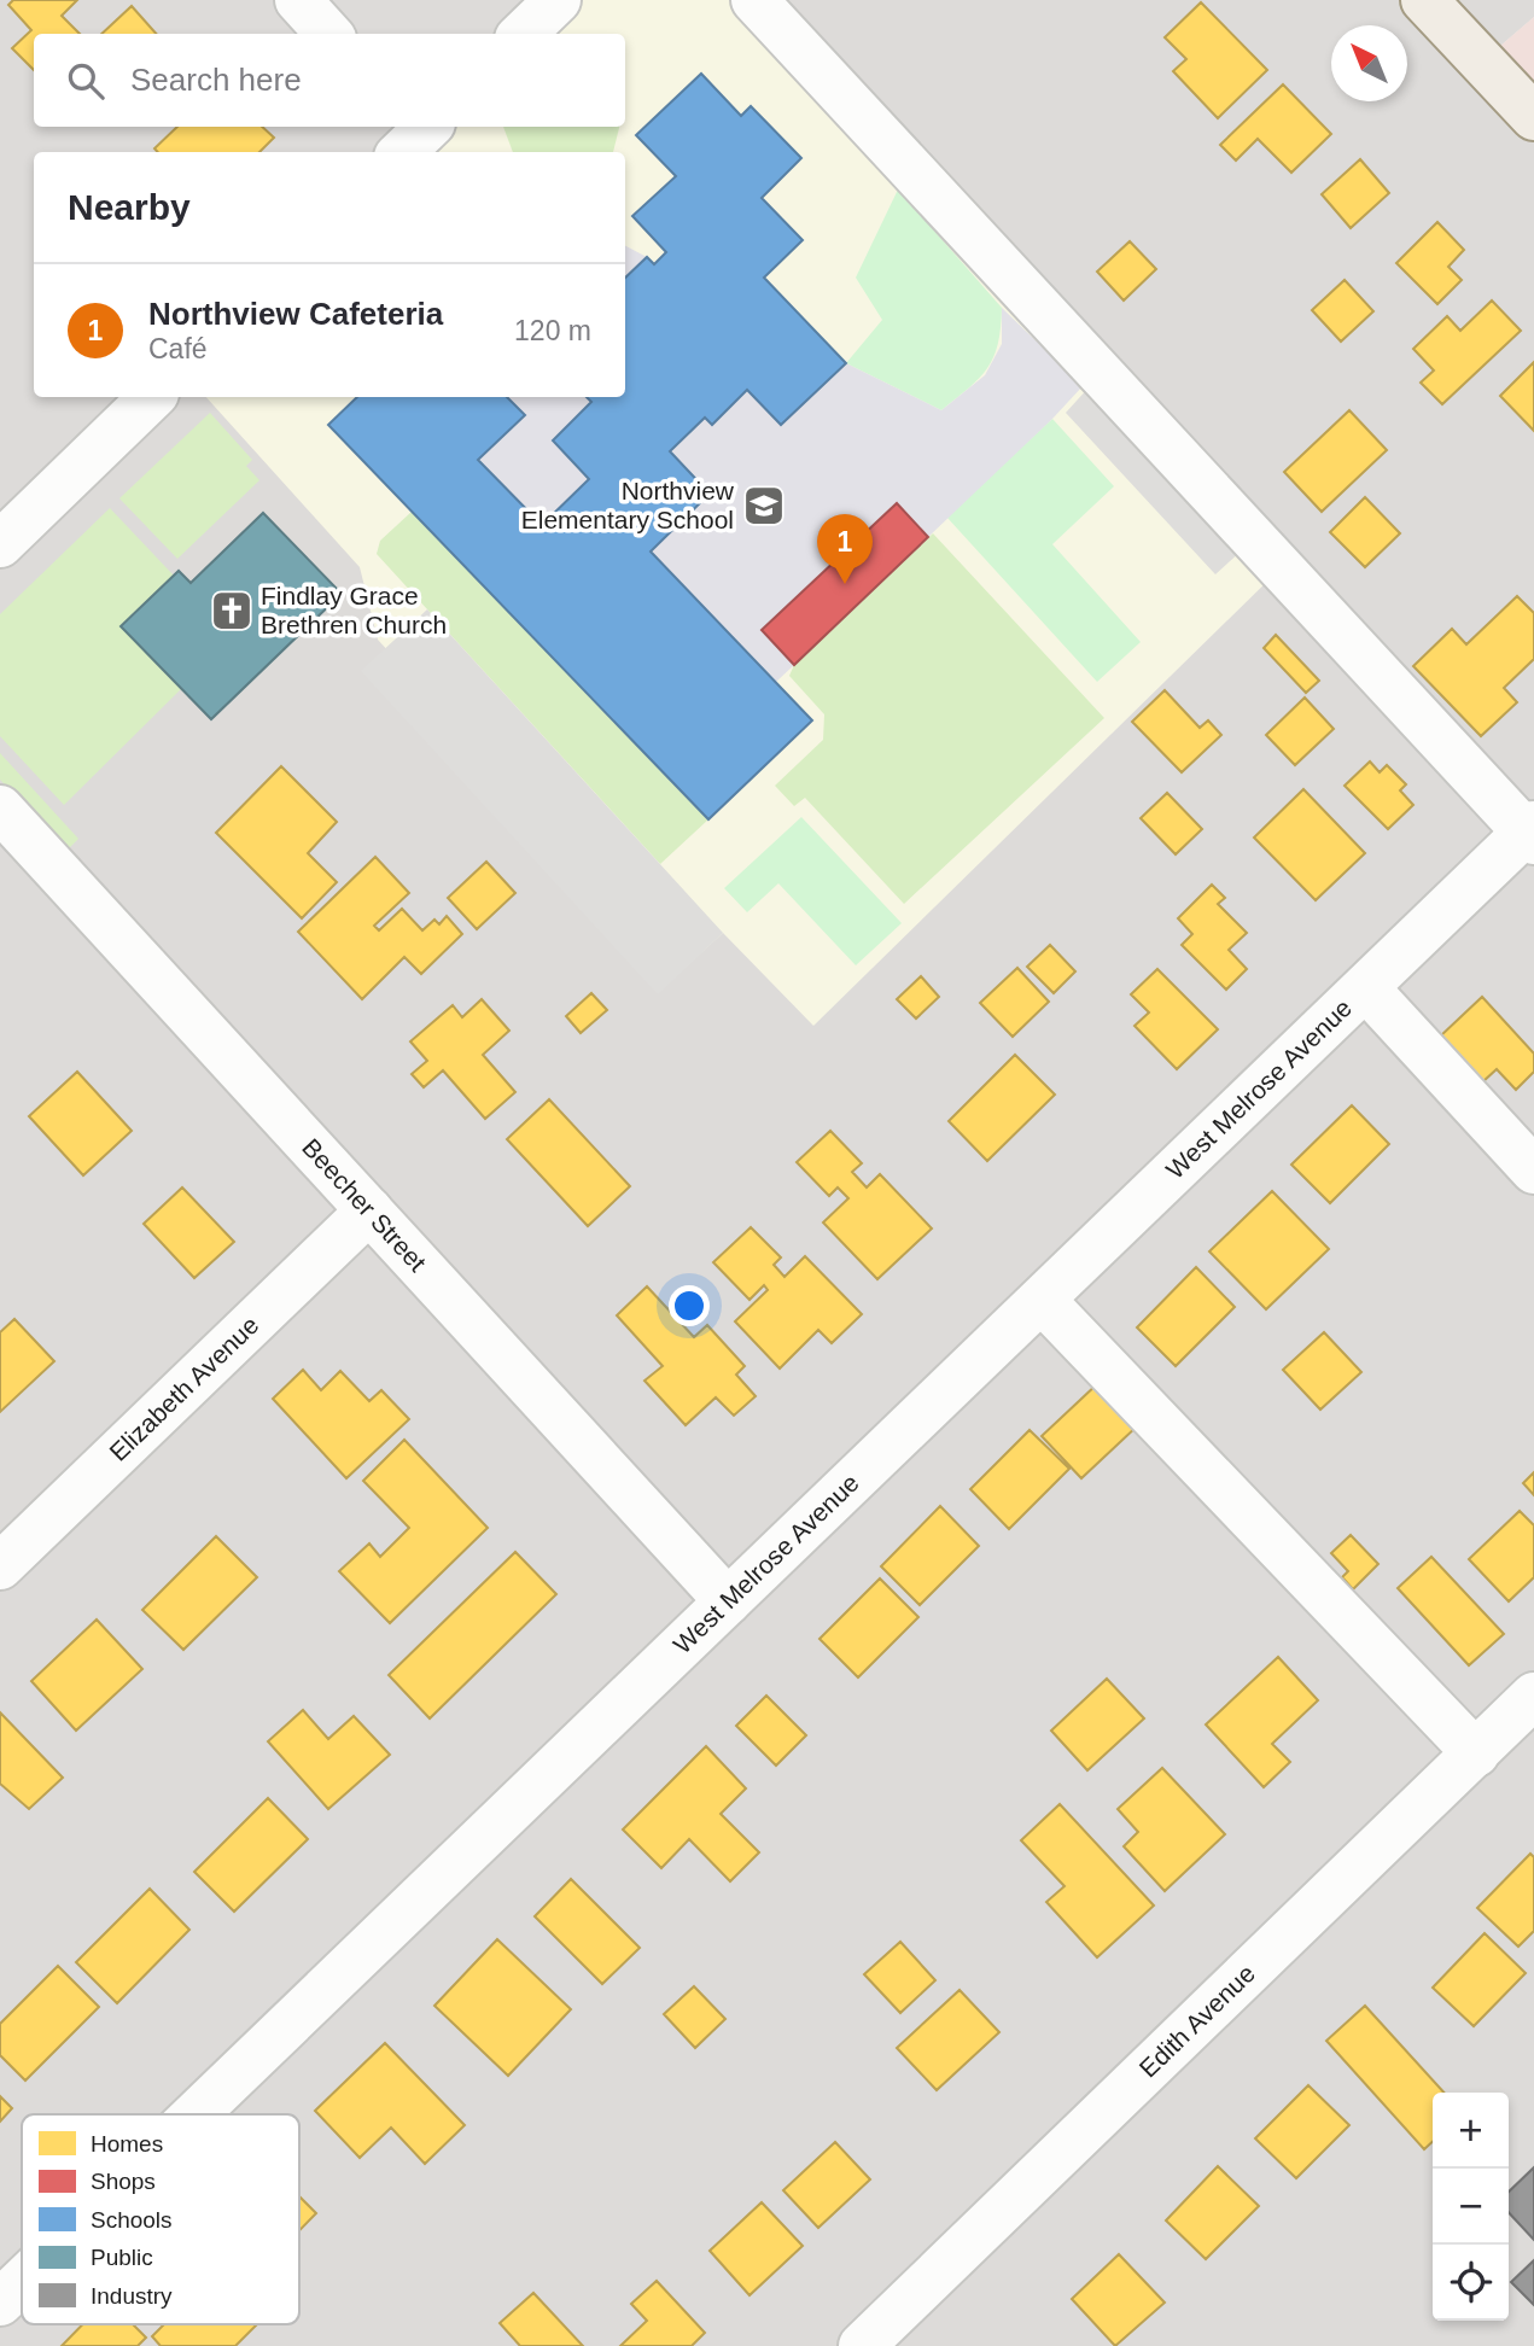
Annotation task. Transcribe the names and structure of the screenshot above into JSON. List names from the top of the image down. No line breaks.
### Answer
{"streets":{"street":["West Melrose Avenue","Beecher Street","Elizabeth Avenue","Edith Avenue"]},"crossings":[["West Melrose Avenue","Beecher Street"],["Beecher Street","Elizabeth Avenue"]],"places":{"school or university":["Northview Elementary School"],"church":["Findlay Grace Brethren Church"]},"legend":["Homes","Shops","Schools","Public","Industry"],"north":"top left","page":{"search":"Search here","heading":"Nearby","list":[{"mark":"1","name":"Northview Cafeteria","note":"Café","value":"120 m"}],"pins":"1","map_buttons":["+","−"]}}
